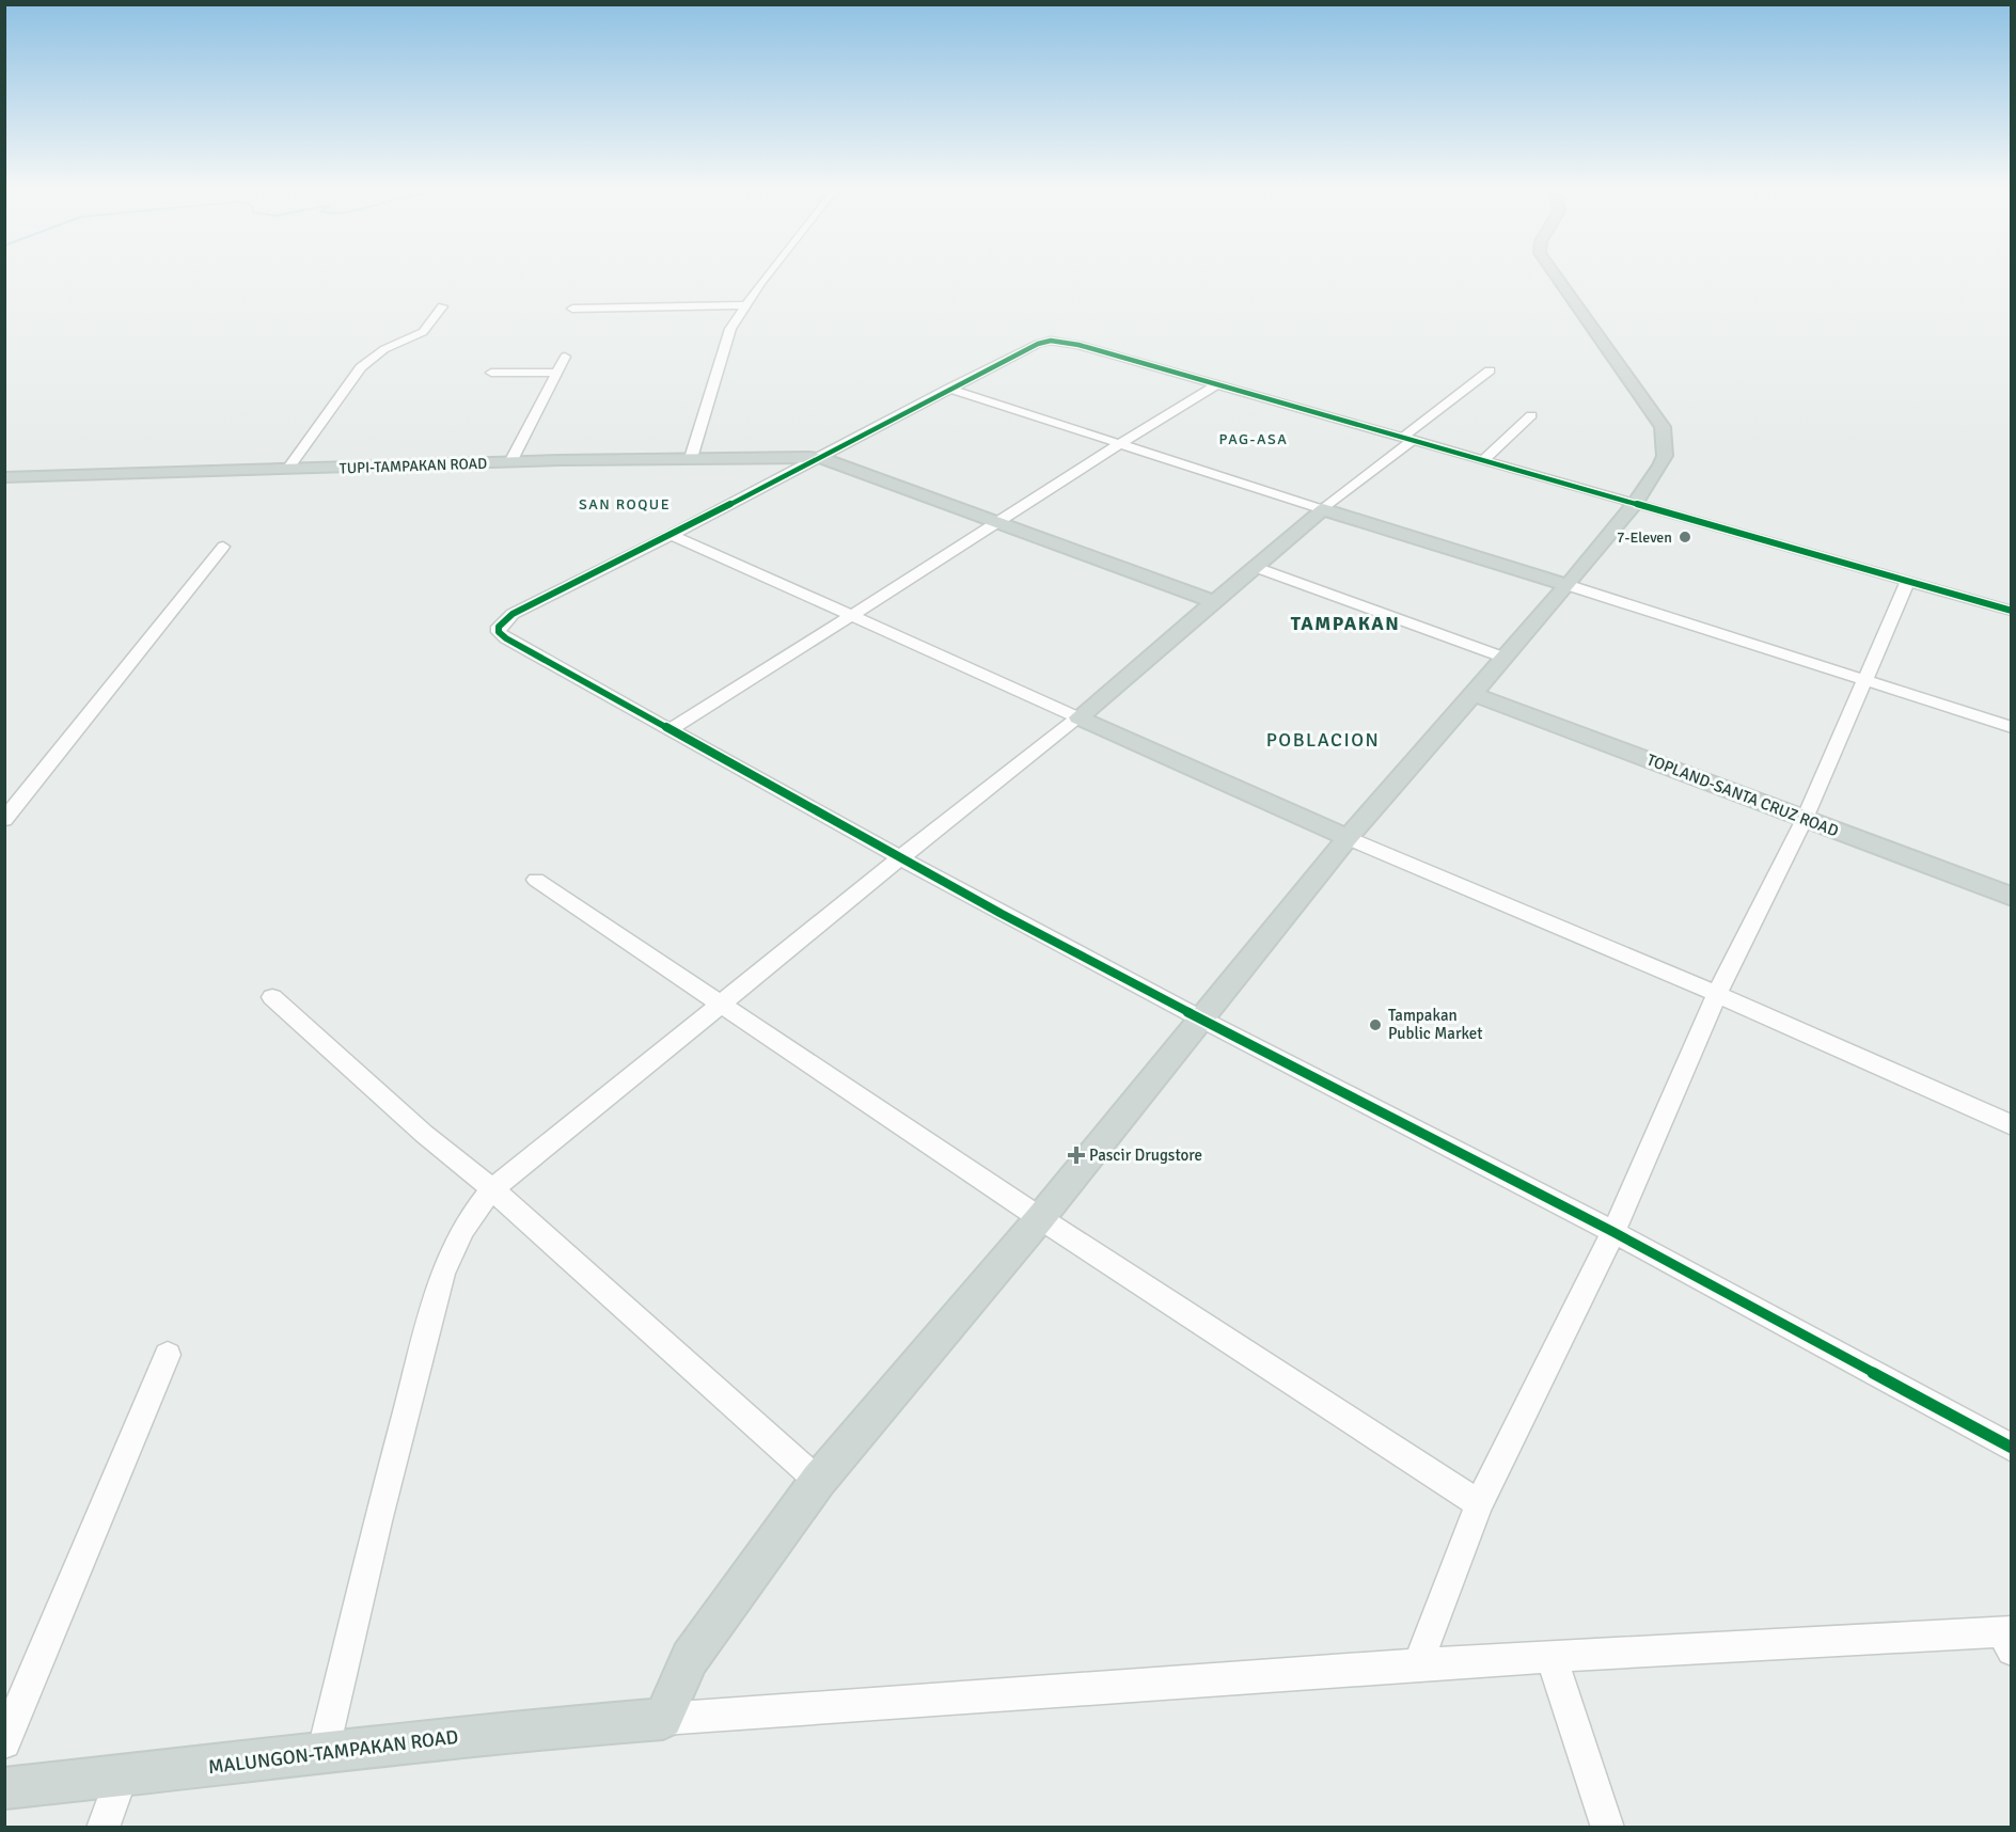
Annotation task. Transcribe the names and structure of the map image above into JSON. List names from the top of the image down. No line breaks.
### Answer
{"streets":{"main road":["TUPI-TAMPAKAN ROAD","TOPLAND-SANTA CRUZ ROAD","MALUNGON-TAMPAKAN ROAD"]},"districts":["PAG-ASA","SAN ROQUE","TAMPAKAN","POBLACION"],"places":{"other":["7-Eleven","Tampakan Public Market"],"health":["Pascir Drugstore"]}}
